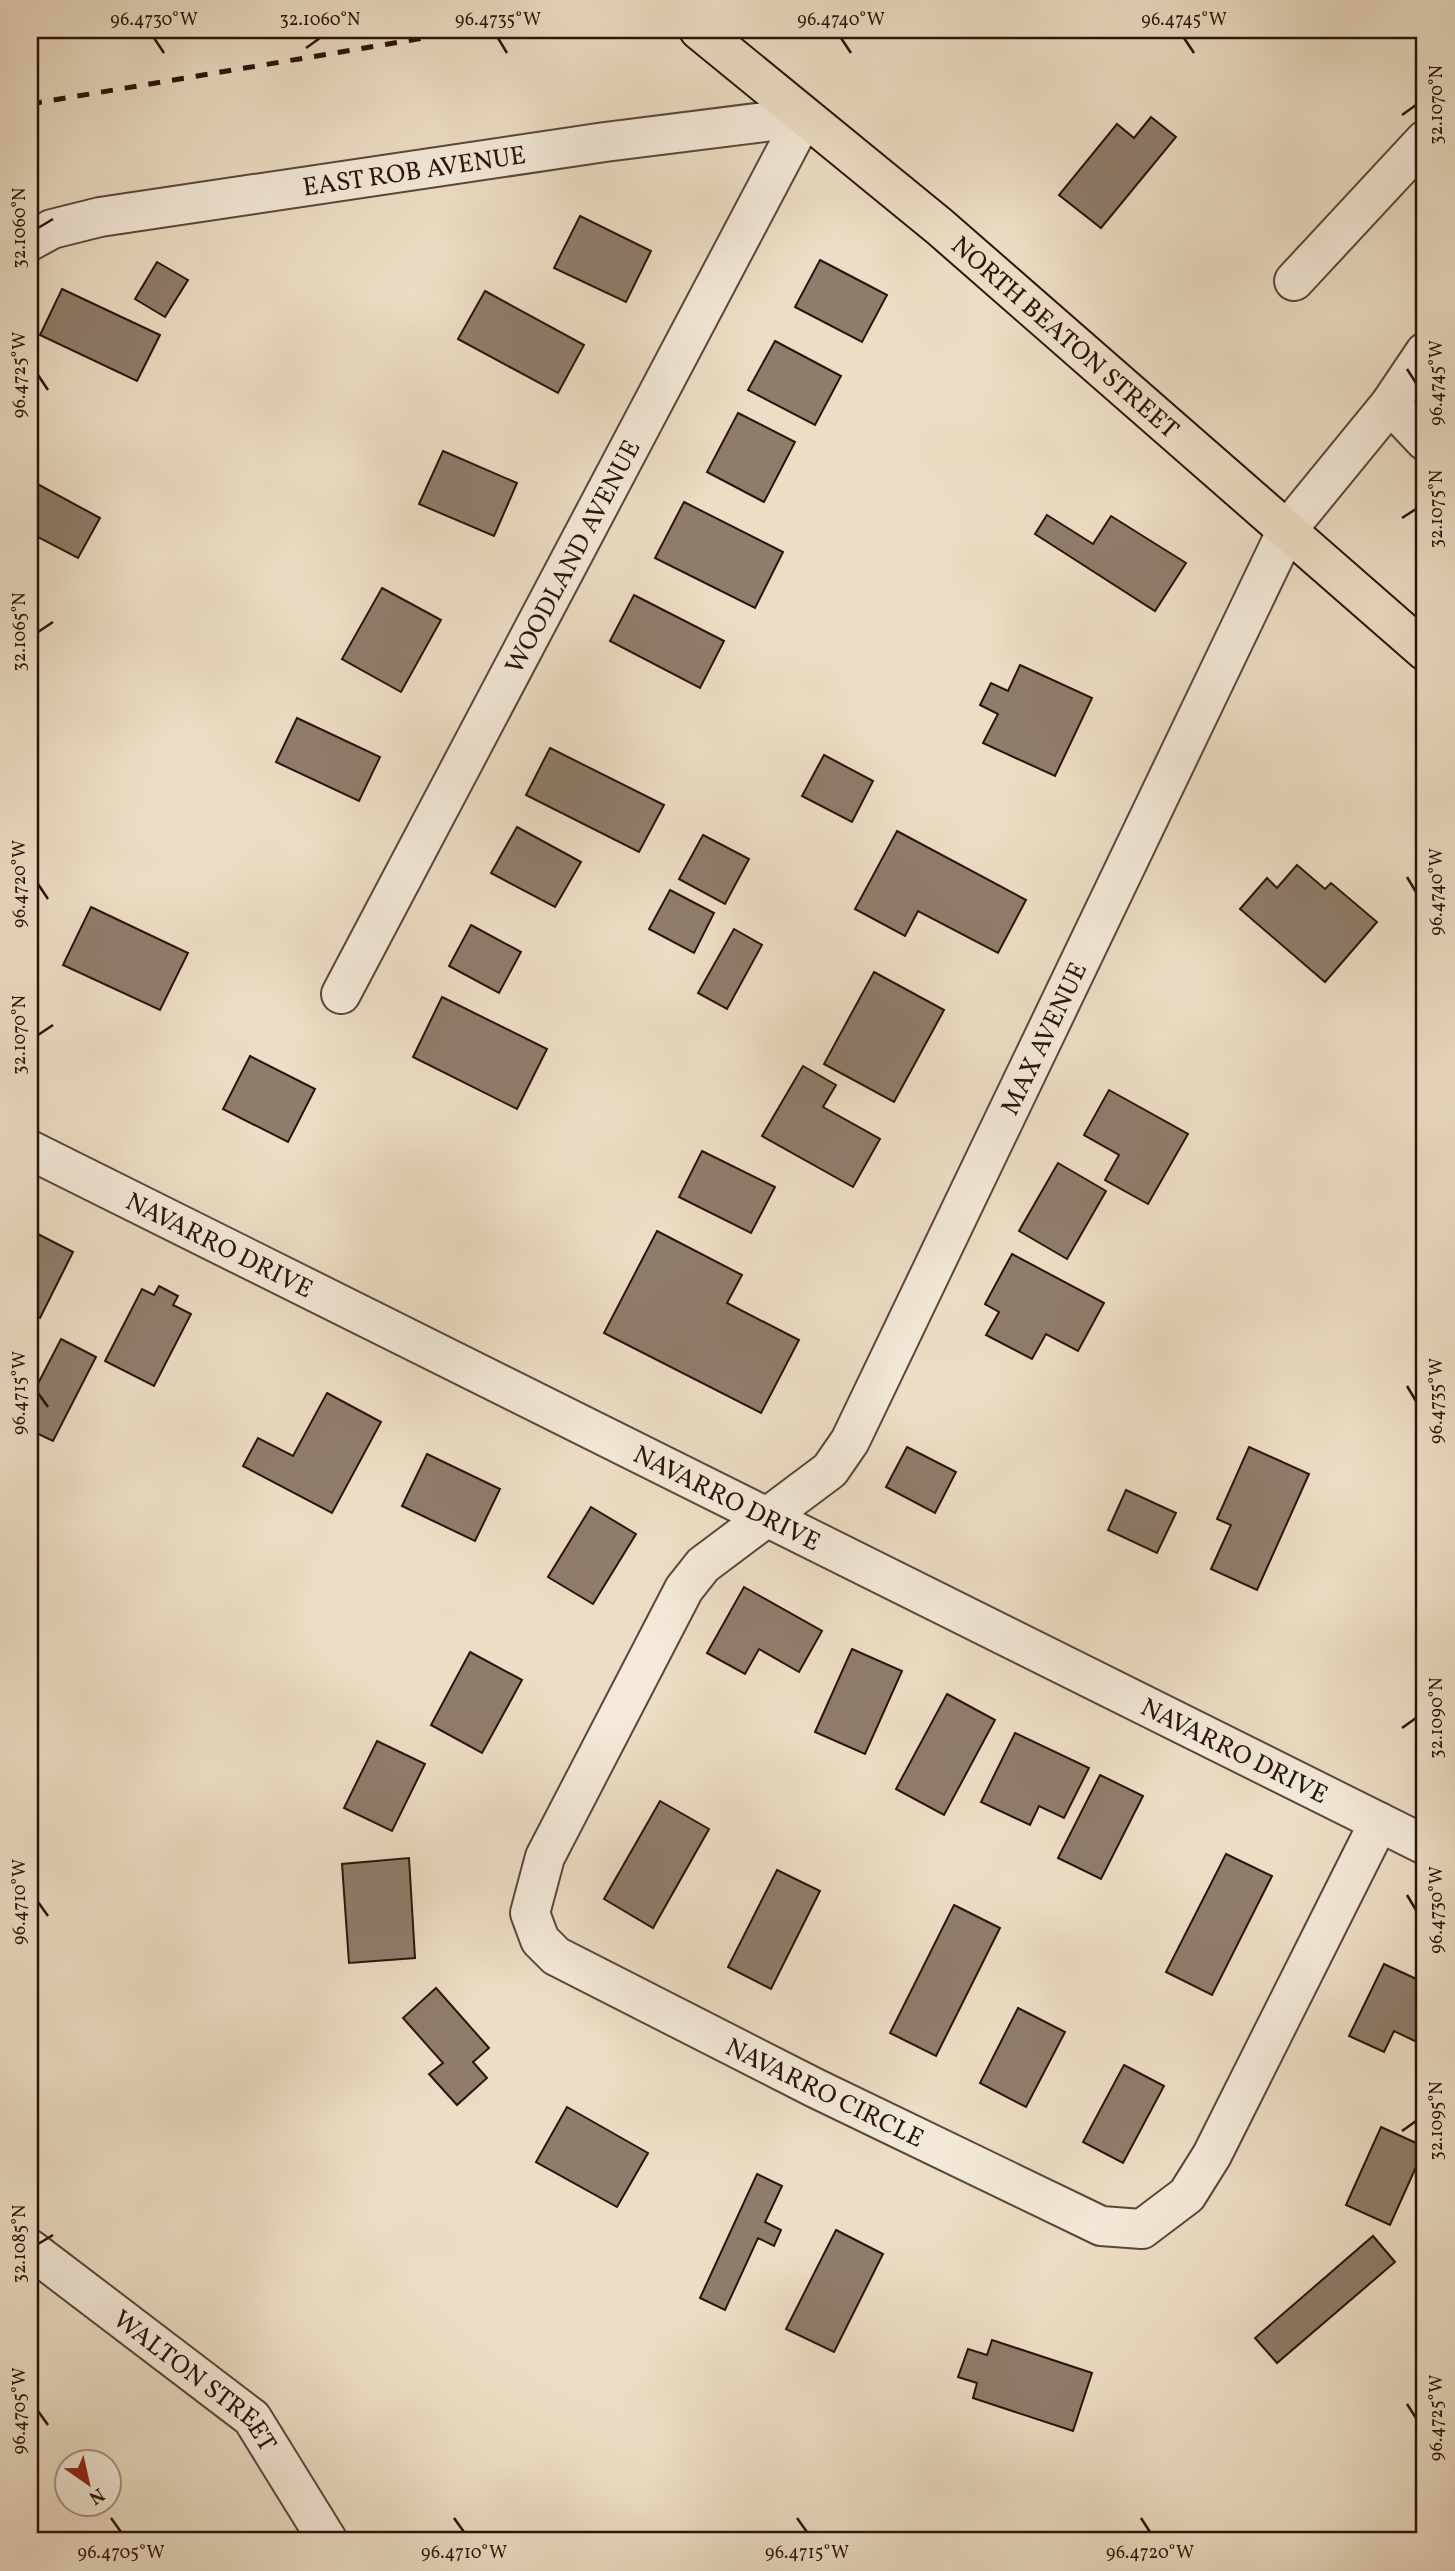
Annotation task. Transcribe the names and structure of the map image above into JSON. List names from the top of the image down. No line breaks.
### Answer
{"streets":{"main road":["NORTH BEATON STREET"],"street":["EAST ROB AVENUE","WOODLAND AVENUE","MAX AVENUE","NAVARRO DRIVE","NAVARRO CIRCLE","WALTON STREET"]},"crossings":[["EAST ROB AVENUE","NORTH BEATON STREET"],["EAST ROB AVENUE","WOODLAND AVENUE"],["NORTH BEATON STREET","WOODLAND AVENUE"],["NORTH BEATON STREET","MAX AVENUE"],["MAX AVENUE","NAVARRO DRIVE"],["MAX AVENUE","NAVARRO CIRCLE"],["NAVARRO DRIVE","NAVARRO CIRCLE"]],"north":"bottom right","coordinates":["96.4730°W","32.1060°N","96.4735°W","96.4740°W","96.4745°W","32.1070°N","96.4725°W","32.1075°N","32.1065°N","96.4720°W","96.4715°W","32.1090°N","96.4710°W","32.1095°N","32.1085°N","96.4705°W"]}
